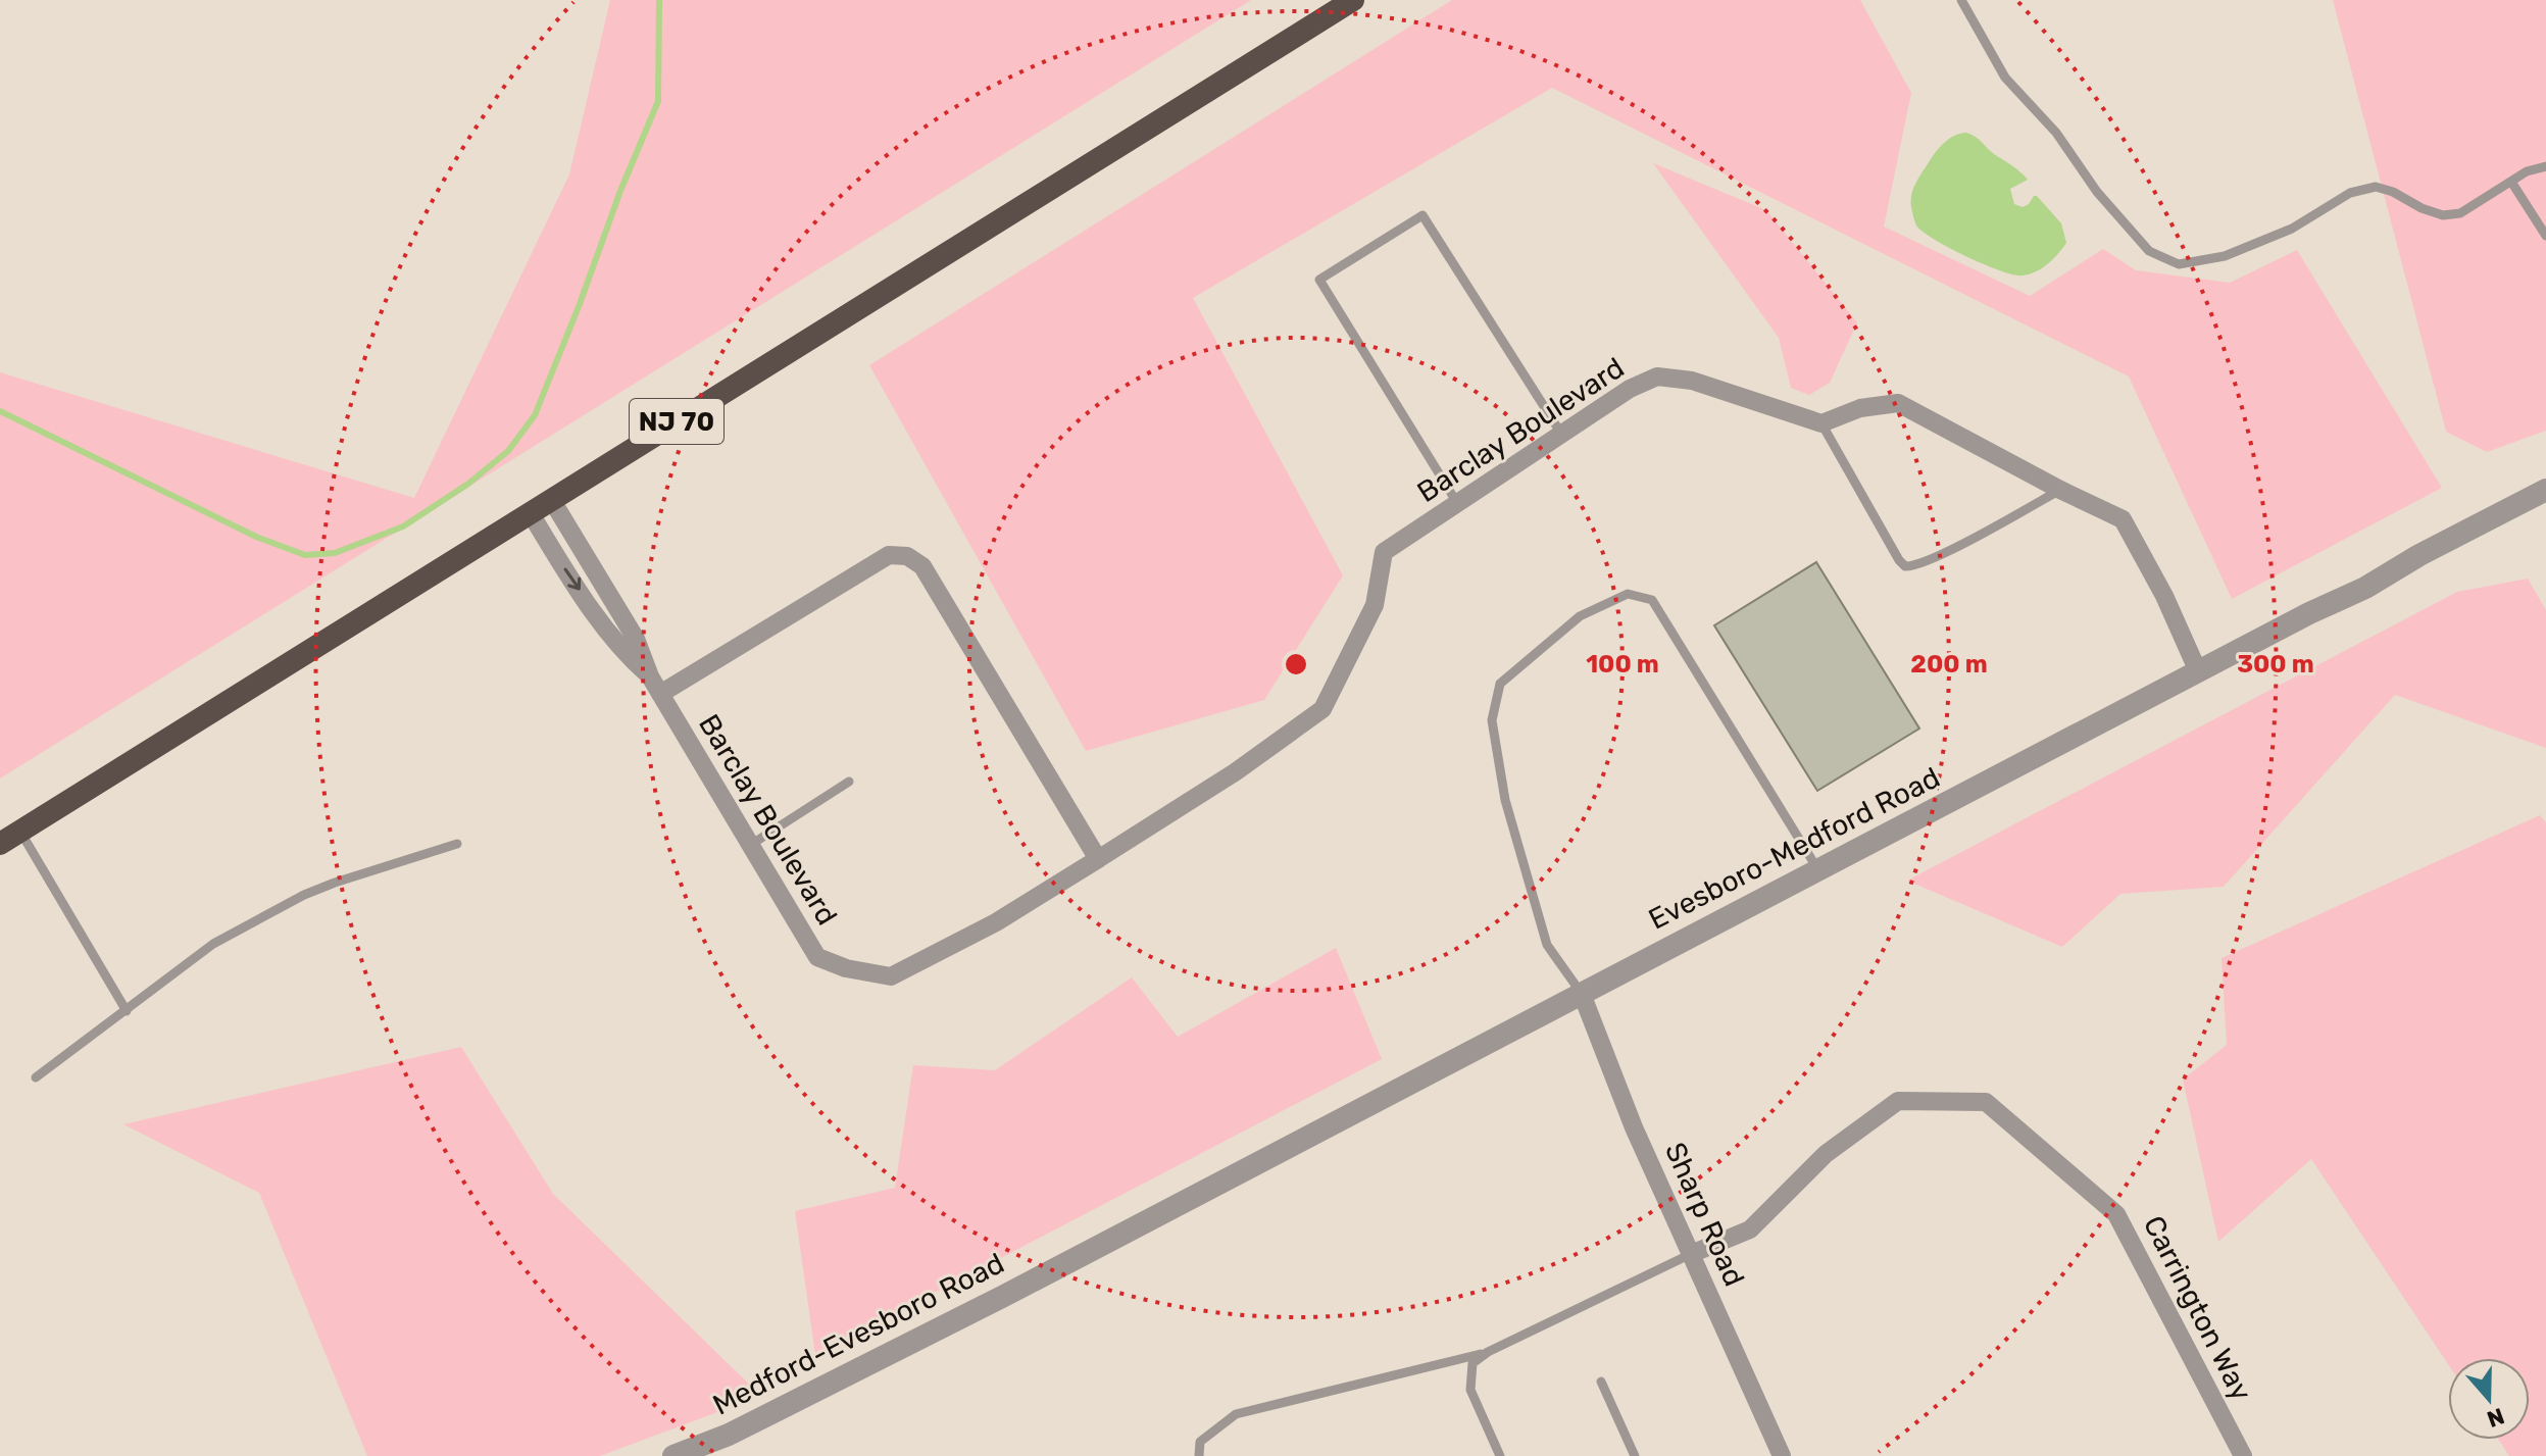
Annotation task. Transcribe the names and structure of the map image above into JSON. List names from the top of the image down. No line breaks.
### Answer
{"streets":{"highway":["NJ 70"],"street":["Barclay Boulevard","Evesboro-Medford Road","Sharp Road","Carrington Way","Medford-Evesboro Road"]},"crossings":[["NJ 70","Barclay Boulevard"],["Evesboro-Medford Road","Sharp Road"],["Evesboro-Medford Road","Medford-Evesboro Road"],["Sharp Road","Carrington Way"]],"north":"bottom","rings":["100 m","200 m","300 m"]}
